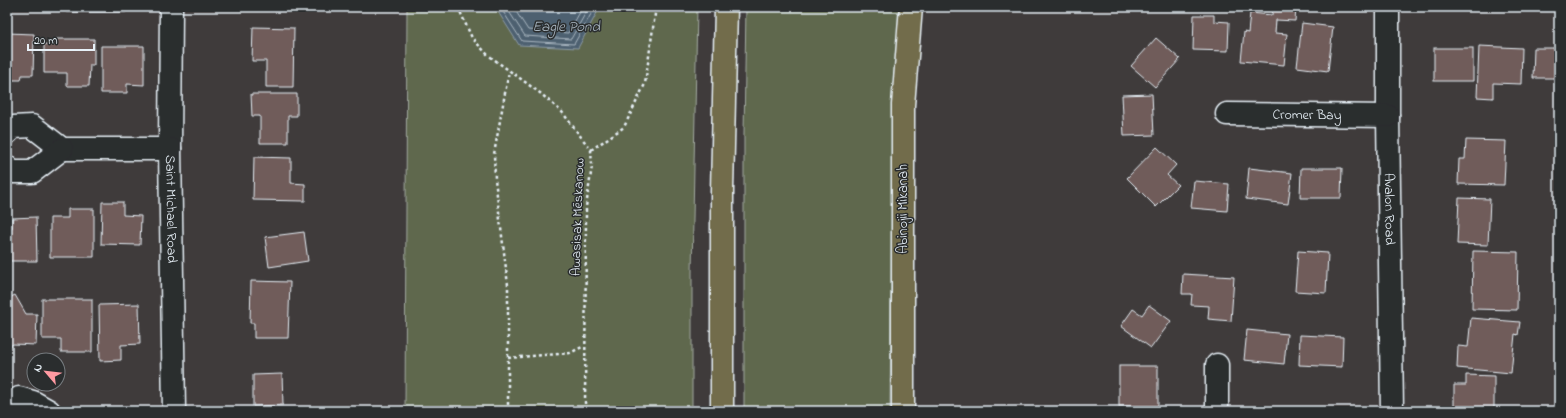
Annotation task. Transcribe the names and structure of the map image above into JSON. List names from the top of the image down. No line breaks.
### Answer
{"streets":{"main road":["Abinojii Mikanah"],"street":["Cromer Bay","Saint Michael Road","Avalon Road"],"path":["Awasisak Mēskanow"]},"crossings":[["Cromer Bay","Avalon Road"]],"water":["Eagle Pond"],"scale_bar":"20 m","north":"top left"}
